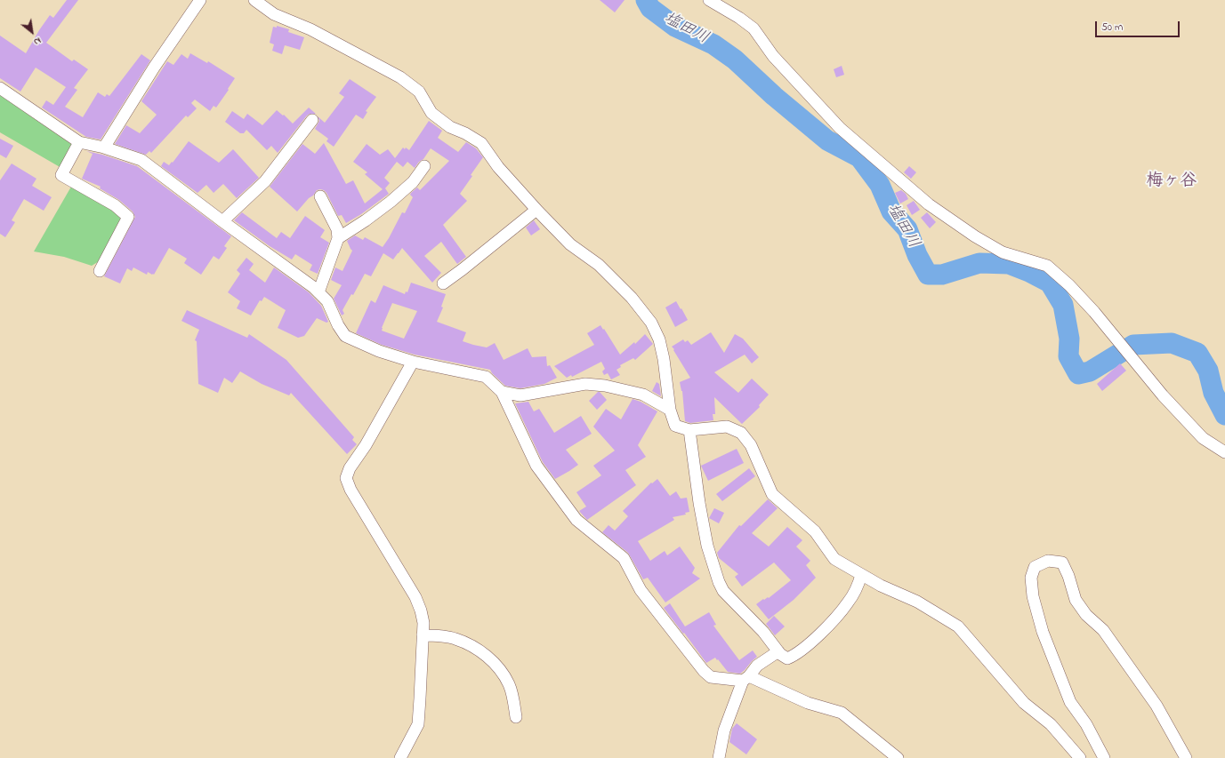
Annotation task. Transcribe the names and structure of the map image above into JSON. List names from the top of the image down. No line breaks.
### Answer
{"districts":["梅ヶ谷"],"water":["塩田川"],"scale_bar":"50 m","north":"bottom right"}
